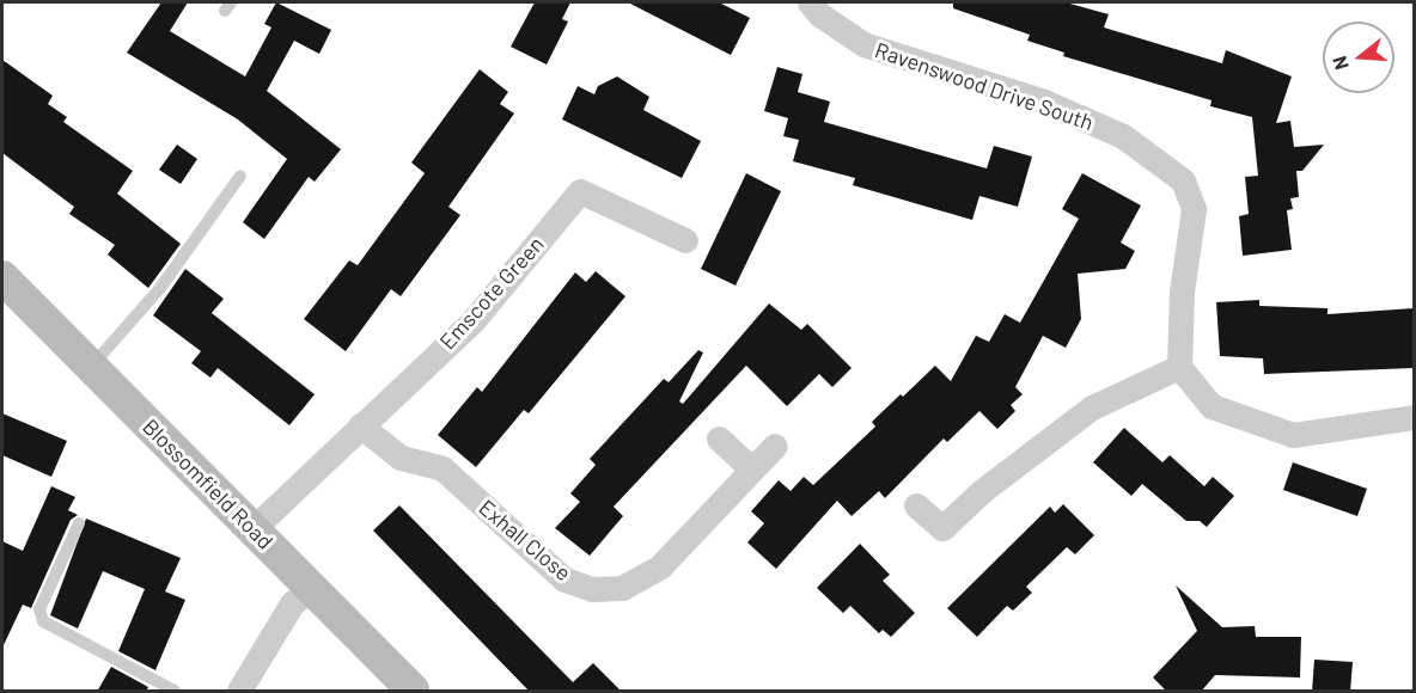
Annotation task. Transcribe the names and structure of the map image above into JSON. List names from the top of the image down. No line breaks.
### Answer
{"streets":{"main road":["Blossomfield Road"],"street":["Ravenswood Drive South","Emscote Green","Exhall Close"]},"crossings":[["Emscote Green","Blossomfield Road"],["Emscote Green","Exhall Close"]],"north":"left"}
